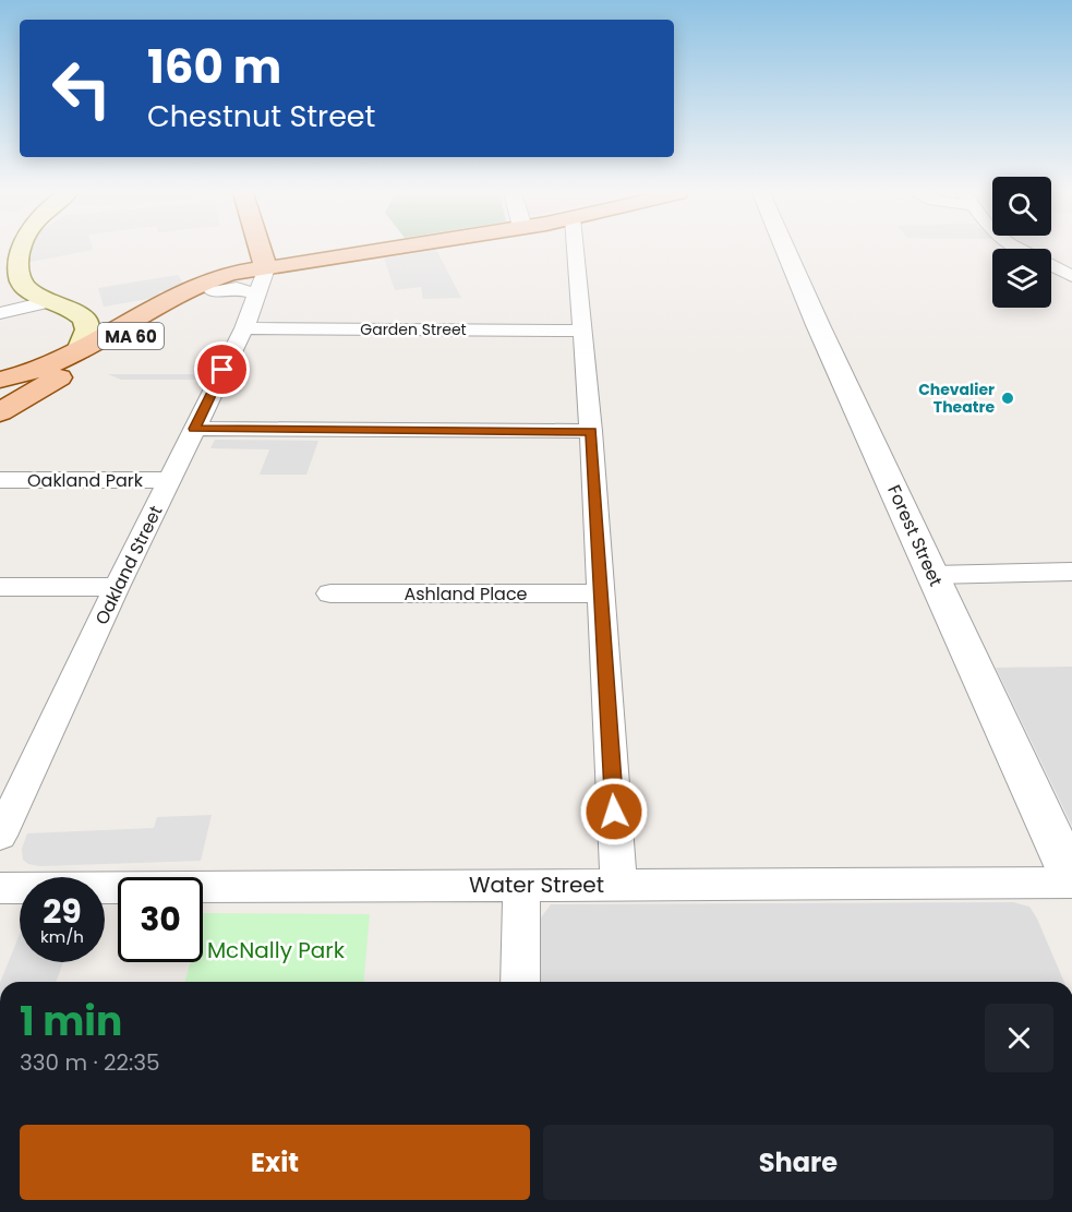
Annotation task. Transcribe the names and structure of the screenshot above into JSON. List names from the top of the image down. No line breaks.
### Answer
{"streets":{"main road":["MA 60"],"street":["Garden Street","Oakland Park","Forest Street","Oakland Street","Ashland Place","Water Street"]},"crossings":[["Garden Street","Oakland Street"],["MA 60","Oakland Street"],["Oakland Park","Oakland Street"],["Forest Street","Water Street"]],"parks":["McNally Park"],"places":["Chevalier Theatre"],"page":{"turn":["160 m","Chestnut Street"],"speed":"29 km/h","limit":"30","heading":["1 min","330 m · 22:35"],"buttons":["Exit","Share"]}}
